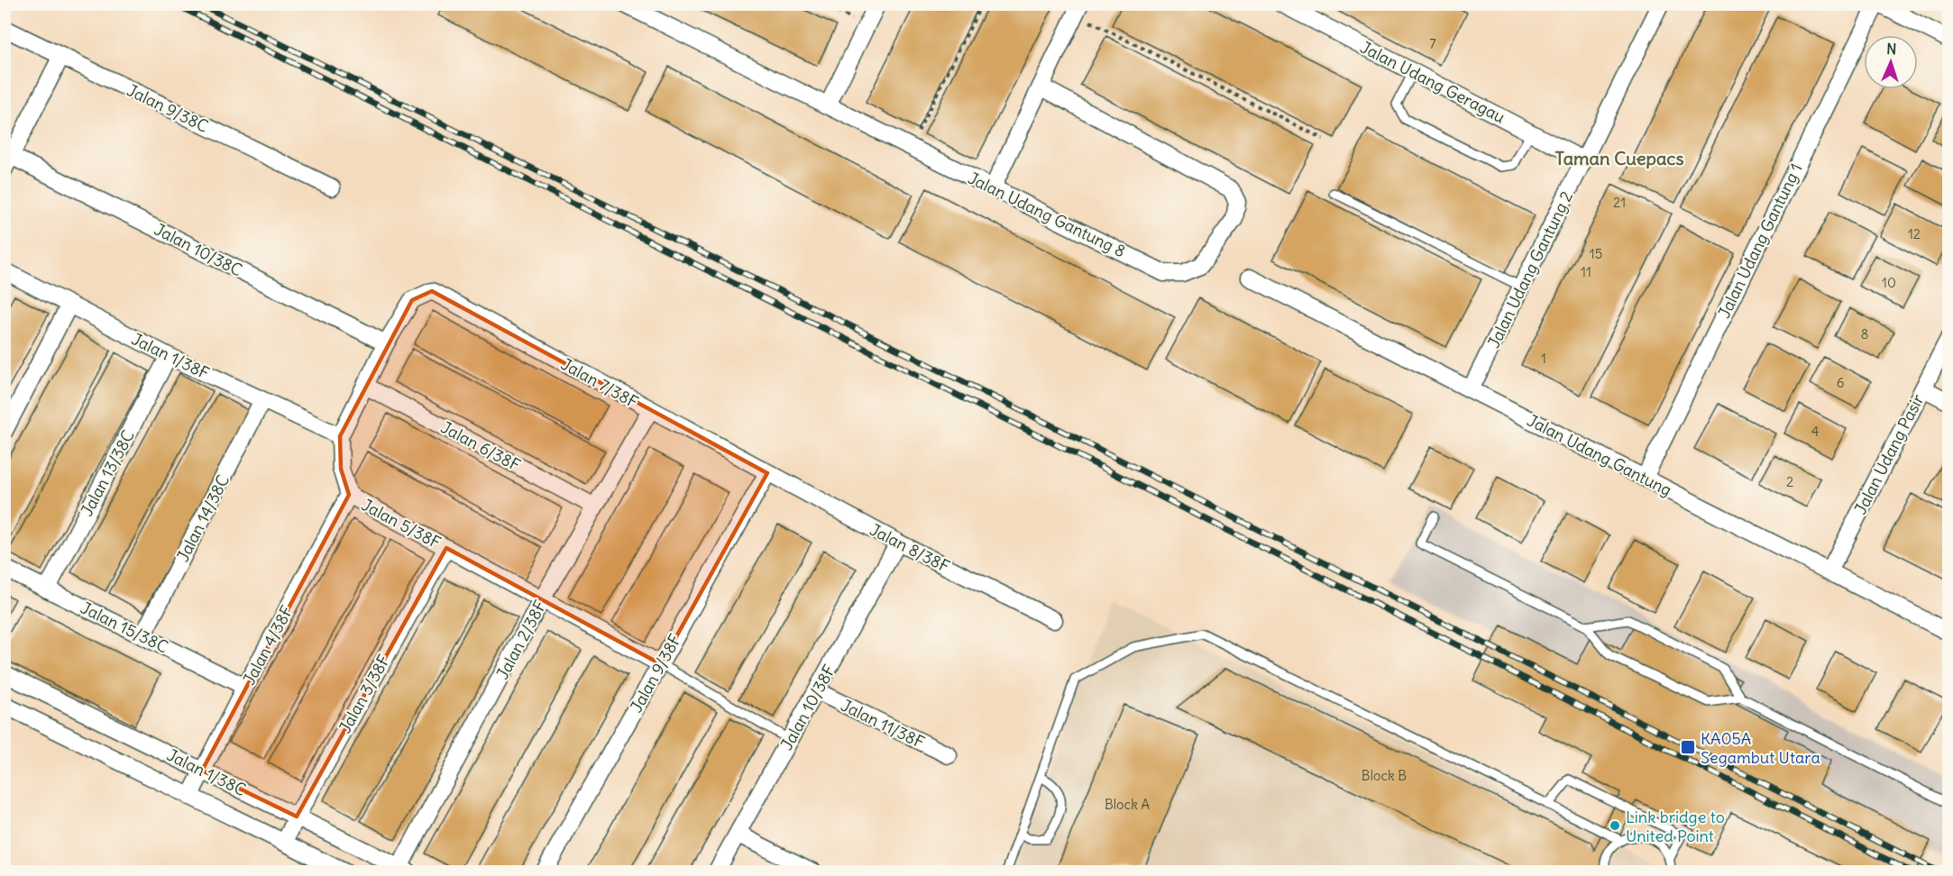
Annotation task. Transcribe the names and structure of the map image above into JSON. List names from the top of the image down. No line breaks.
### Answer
{"streets":{"street":["Jalan Udang Geragau","Jalan 9/38C","Jalan Udang Gantung 8","Jalan Udang Gantung 1","Jalan 10/38C","Jalan Udang Gantung 2","Jalan 1/38F","Jalan 7/38F","Jalan 6/38F","Jalan Udang Pasir","Jalan Udang Gantung","Jalan 13/38C","Jalan 14/38C","Jalan 5/38F","Jalan 8/38F","Jalan 15/38C","Jalan 2/38F","Jalan 4/38F","Jalan 9/38F","Jalan 3/38F","Jalan 10/38F","Jalan 11/38F","Jalan 1/38C"]},"crossings":[["Jalan Udang Geragau","Jalan Udang Gantung 2"],["Jalan Udang Gantung 1","Jalan Udang Gantung"],["Jalan 10/38C","Jalan 5/38F"],["Jalan Udang Gantung 2","Jalan Udang Gantung"],["Jalan 1/38F","Jalan 13/38C"],["Jalan 1/38F","Jalan 14/38C"],["Jalan 1/38F","Jalan 5/38F"],["Jalan 7/38F","Jalan 5/38F"],["Jalan 7/38F","Jalan 8/38F"],["Jalan 7/38F","Jalan 2/38F"],["Jalan 7/38F","Jalan 9/38F"],["Jalan 6/38F","Jalan 5/38F"],["Jalan 6/38F","Jalan 2/38F"],["Jalan Udang Pasir","Jalan Udang Gantung"],["Jalan 13/38C","Jalan 15/38C"],["Jalan 14/38C","Jalan 15/38C"],["Jalan 5/38F","Jalan 2/38F"],["Jalan 5/38F","Jalan 4/38F"],["Jalan 5/38F","Jalan 9/38F"],["Jalan 5/38F","Jalan 3/38F"],["Jalan 8/38F","Jalan 9/38F"],["Jalan 8/38F","Jalan 10/38F"],["Jalan 15/38C","Jalan 4/38F"],["Jalan 2/38F","Jalan 1/38C"],["Jalan 4/38F","Jalan 1/38C"],["Jalan 3/38F","Jalan 1/38C"],["Jalan 10/38F","Jalan 11/38F"]],"districts":["Taman Cuepacs"],"places":{"transit":["KA05A Segambut Utara"],"other":["Link bridge to United Point"]},"house_numbers":["7","21","12","15","11","10","8","1","6","4","2","Block B","Block A"],"north":"top"}
